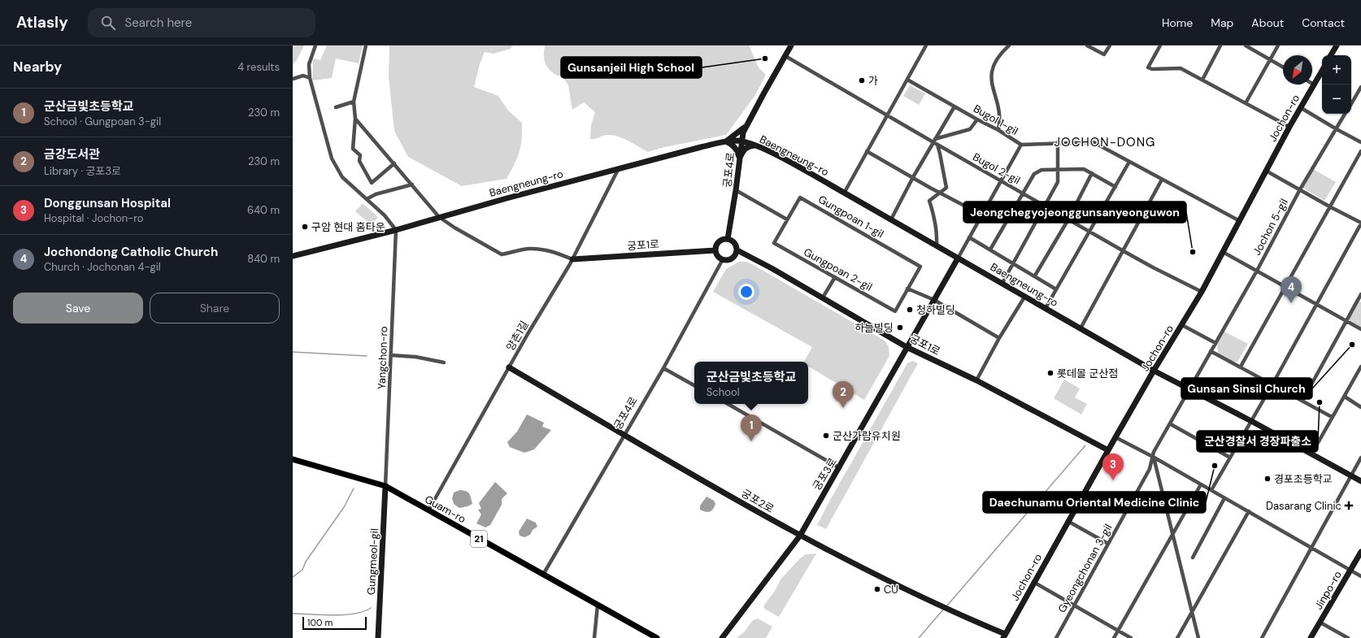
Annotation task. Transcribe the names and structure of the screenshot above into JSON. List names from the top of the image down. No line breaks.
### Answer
{"streets":{"main road":["Guam-ro","21"],"street":["Jochon-ro","Bugol 1-gil","Baengneung-ro","Bugol 2-gil","궁포4로","Gungpoan 1-gil","Jochon 5-gil","궁포1로","Gungpoan 2-gil","양촌1길","Yangchon-ro","궁포3로","궁포2로","Gungmeol-gil","Gyeongchonan 3-gil","Jinpo-ro"]},"crossings":[["Jochon-ro","Bugol 1-gil"],["Jochon-ro","Baengneung-ro"],["Jochon-ro","Bugol 2-gil"],["Jochon-ro","궁포1로"],["Jochon-ro","궁포2로"],["Baengneung-ro","궁포4로"],["Baengneung-ro","Jochon 5-gil"],["Baengneung-ro","양촌1길"],["Baengneung-ro","Yangchon-ro"],["Baengneung-ro","궁포3로"],["궁포4로","궁포1로"],["궁포4로","궁포2로"],["궁포4로","Guam-ro"],["Gungpoan 1-gil","Gungpoan 2-gil"],["궁포1로","양촌1길"],["궁포1로","궁포3로"],["양촌1길","궁포2로"],["양촌1길","Guam-ro"],["Yangchon-ro","Guam-ro"],["Yangchon-ro","Gungmeol-gil"],["궁포3로","궁포2로"],["Guam-ro","Gungmeol-gil"]],"districts":["JOCHON-DONG"],"places":{"other":["Gunsanjeil High School","가","구암 현대 홈타운","Jeongchegyojeonggunsanyeonguwon","청하빌딩","하늘빌딩","Gunsan Sinsil Church","롯데몰 군산점","군산경찰서 경장파출소","군산가람유치원","Daechunamu Oriental Medicine Clinic","경포초등학교","CU"],"health":["Dasarang Clinic"]},"scale_bar":"100 m","north":"bottom left","page":{"header":"Atlasly","search":"Search here","nav":["Home","Map","About","Contact"],"heading":["Nearby","4 results"],"map_buttons":["+","−"],"list":[{"mark":"1","name":"군산금빛초등학교","note":"School · Gungpoan 3-gil","value":"230 m"},{"mark":"2","name":"금강도서관","note":"Library · 궁포3로","value":"230 m"},{"mark":"3","name":"Donggunsan Hospital","note":"Hospital · Jochon-ro","value":"640 m"},{"mark":"4","name":"Jochondong Catholic Church","note":"Church · Jochonan 4-gil","value":"840 m"}],"pins":["4","2","1","3"],"buttons":["Save","Share"],"popup":["군산금빛초등학교","School"],"scale":"100 m"}}
